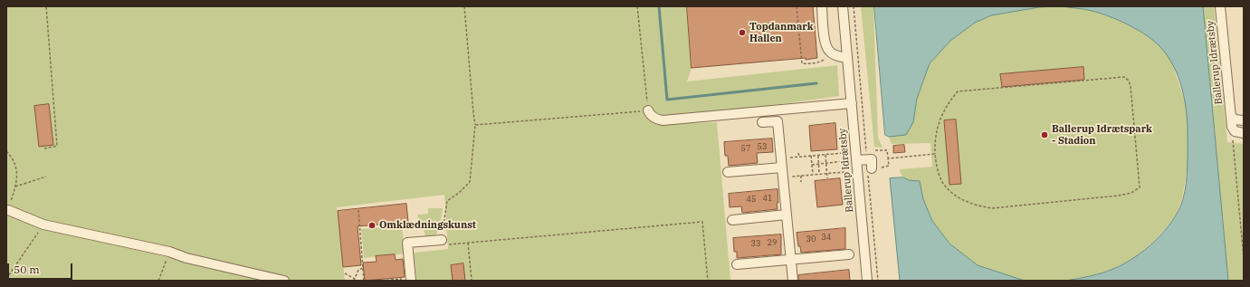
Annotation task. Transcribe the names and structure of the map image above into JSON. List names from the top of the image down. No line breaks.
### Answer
{"streets":{"street":["Ballerup Idrætsby"]},"places":["Topdanmark Hallen","Ballerup Idrætspark - Stadion","Omklædningskunst"],"house_numbers":["53","57","41","45","34","30","29","33"],"scale_bar":"50 m"}
